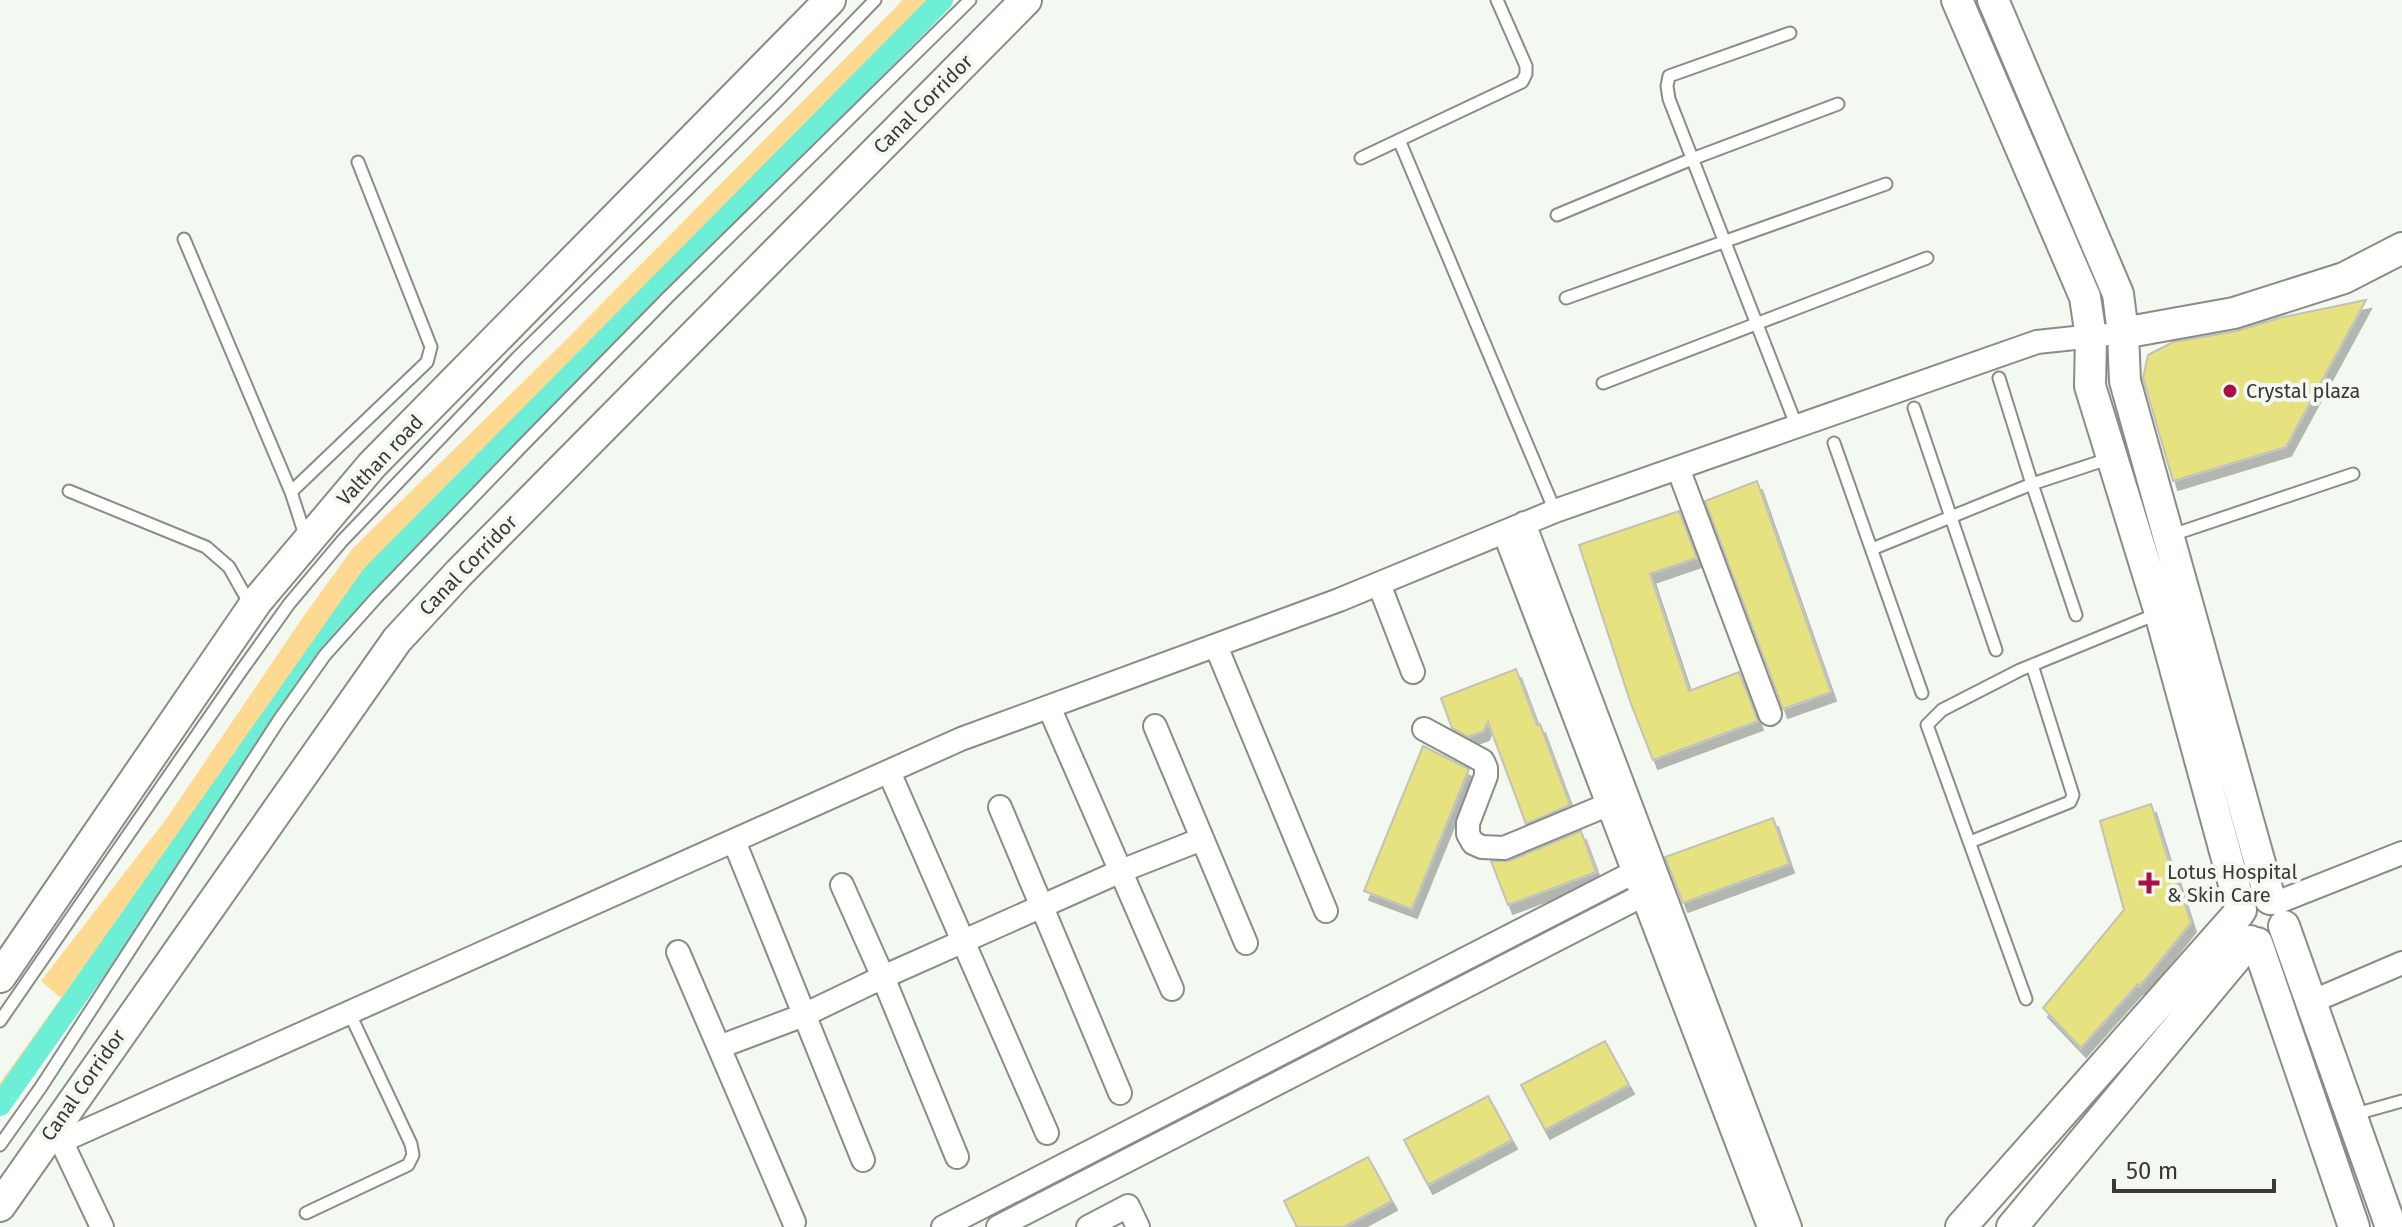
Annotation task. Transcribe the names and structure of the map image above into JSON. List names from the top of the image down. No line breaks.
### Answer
{"streets":{"street":["Canal Corridor","Valthan road"]},"places":{"other":["Crystal plaza"],"health":["Lotus Hospital & Skin Care"]},"scale_bar":"50 m"}
